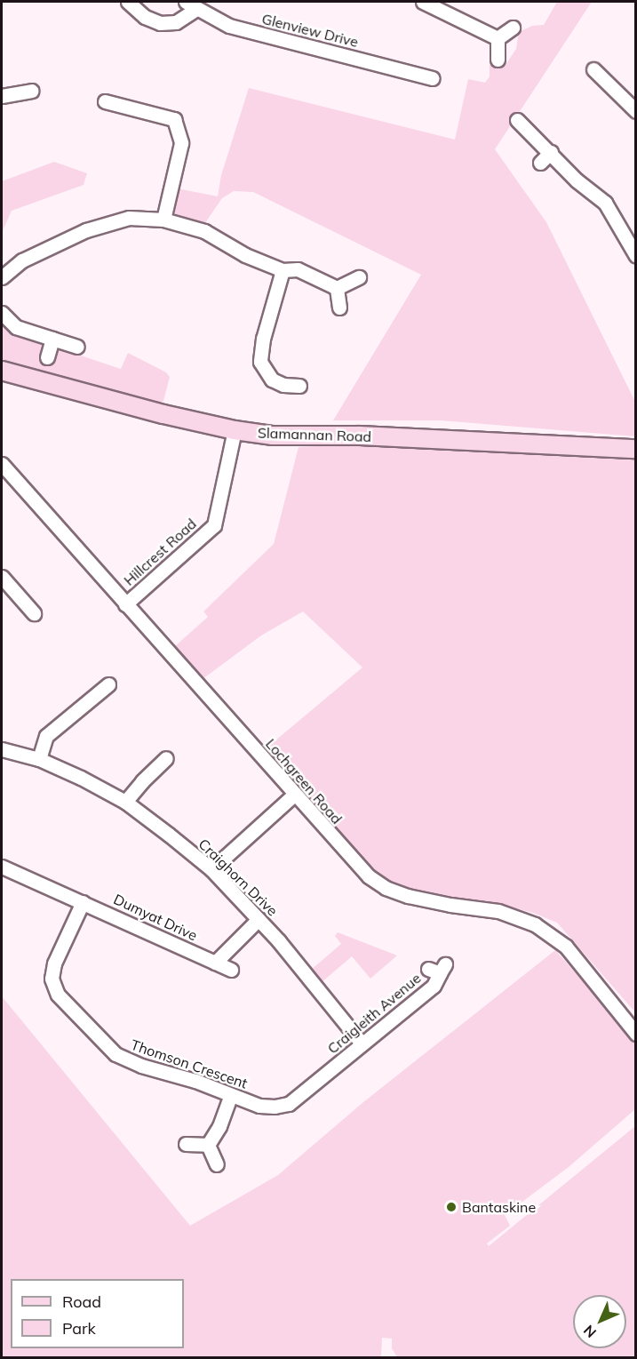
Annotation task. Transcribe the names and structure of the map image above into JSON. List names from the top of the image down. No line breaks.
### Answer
{"streets":{"main road":["Slamannan Road"],"street":["Glenview Drive","Hillcrest Road","Lochgreen Road","Craighorn Drive","Dumyat Drive","Craigleith Avenue","Thomson Crescent"]},"crossings":[["Slamannan Road","Hillcrest Road"],["Hillcrest Road","Lochgreen Road"],["Craighorn Drive","Craigleith Avenue"],["Dumyat Drive","Thomson Crescent"],["Craigleith Avenue","Thomson Crescent"]],"places":["Bantaskine"],"legend":["Road","Park"],"north":"bottom left"}
